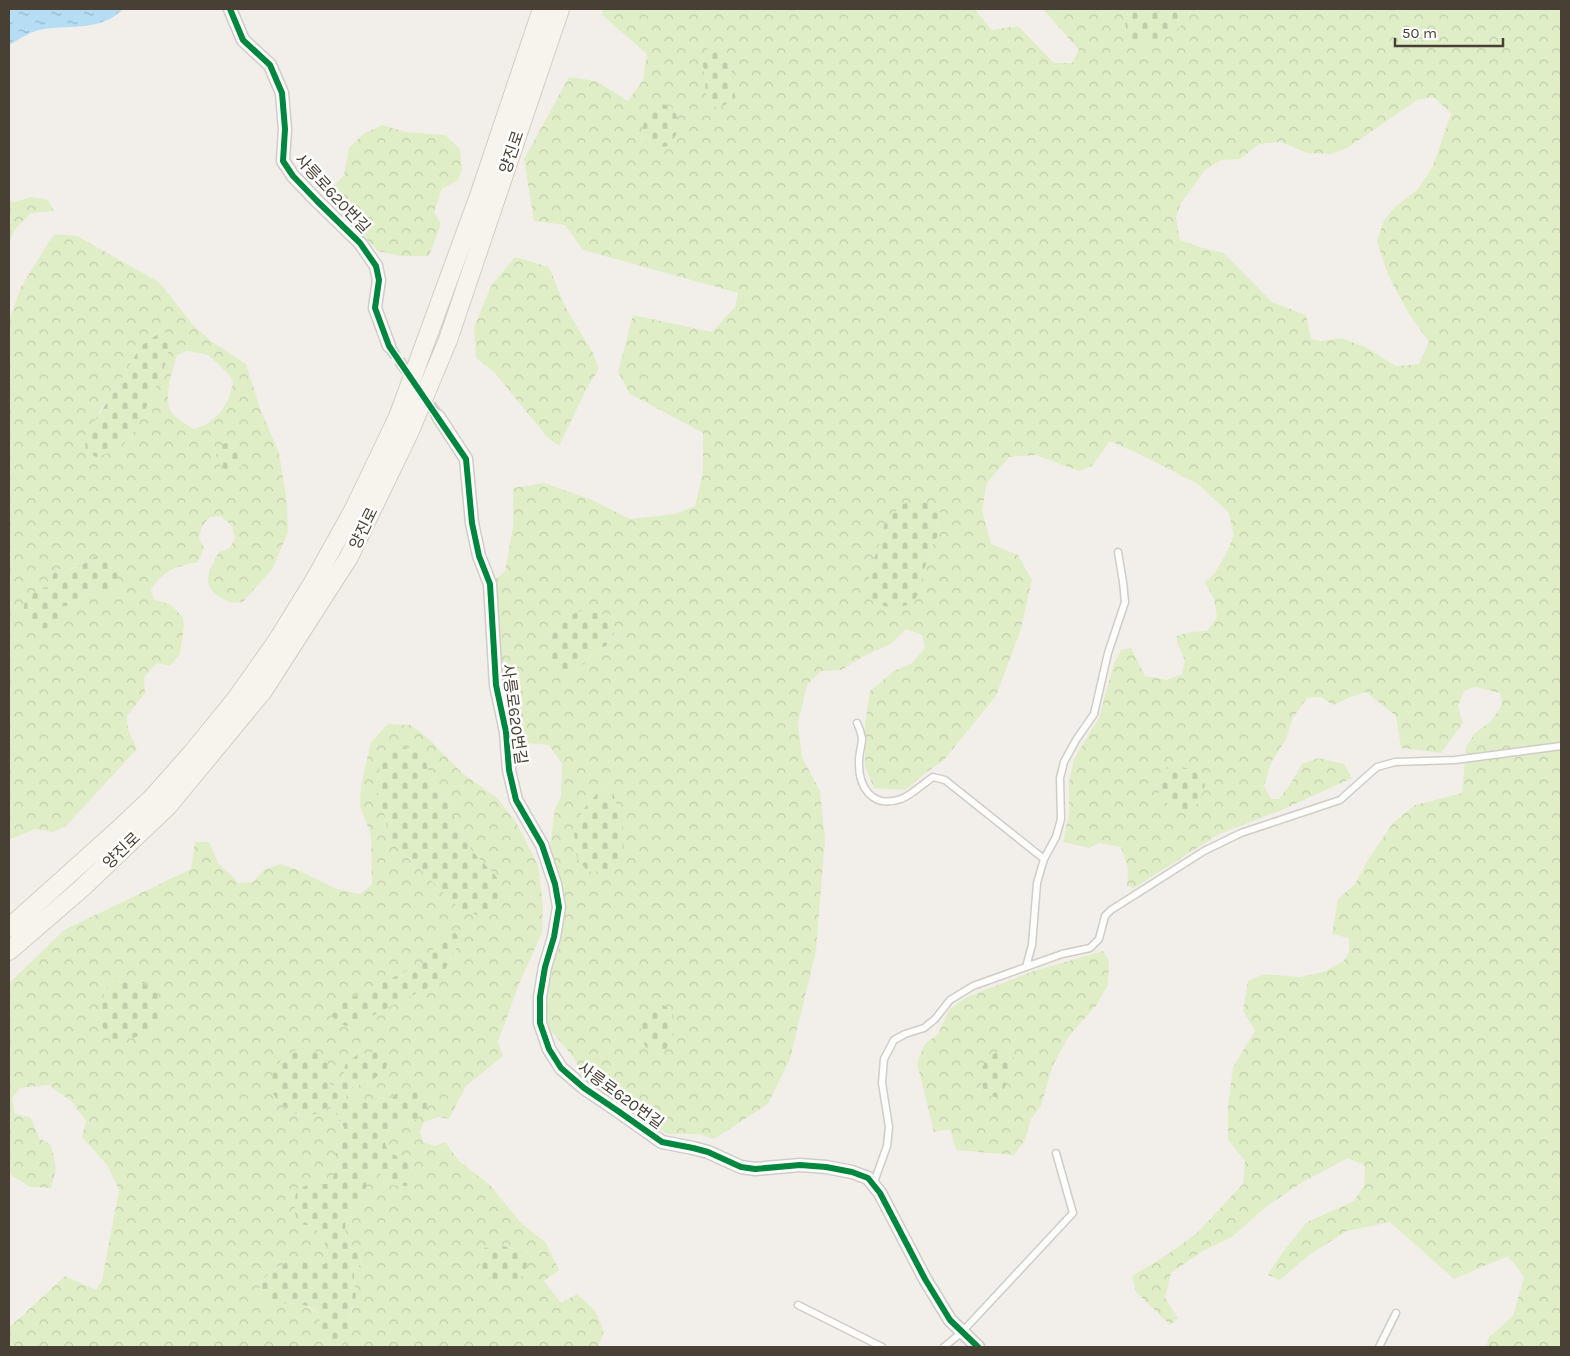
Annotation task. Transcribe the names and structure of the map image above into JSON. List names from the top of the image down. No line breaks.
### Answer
{"streets":{"main road":["양진로"],"street":["사릉로620번길"]},"scale_bar":"50 m"}
